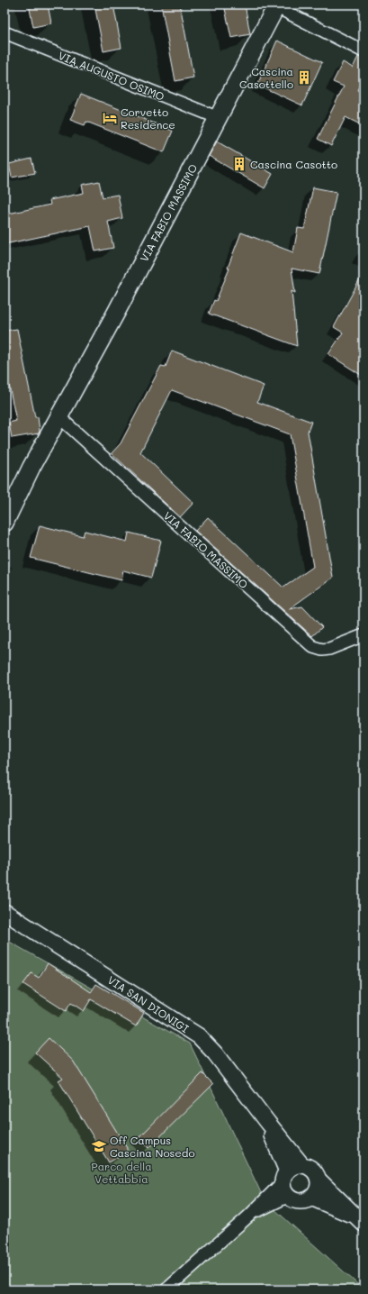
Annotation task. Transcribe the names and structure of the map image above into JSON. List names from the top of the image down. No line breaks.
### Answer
{"streets":{"main road":["VIA FABIO MASSIMO"],"street":["VIA AUGUSTO OSIMO","VIA SAN DIONIGI"]},"crossings":[["VIA AUGUSTO OSIMO","VIA FABIO MASSIMO"]],"parks":["Parco della Vettabbia"],"places":{"building":["Cascina Casottello","Cascina Casotto"],"hotel":["Corvetto Residence"],"school or university":["Off Campus Cascina Nosedo"]}}
